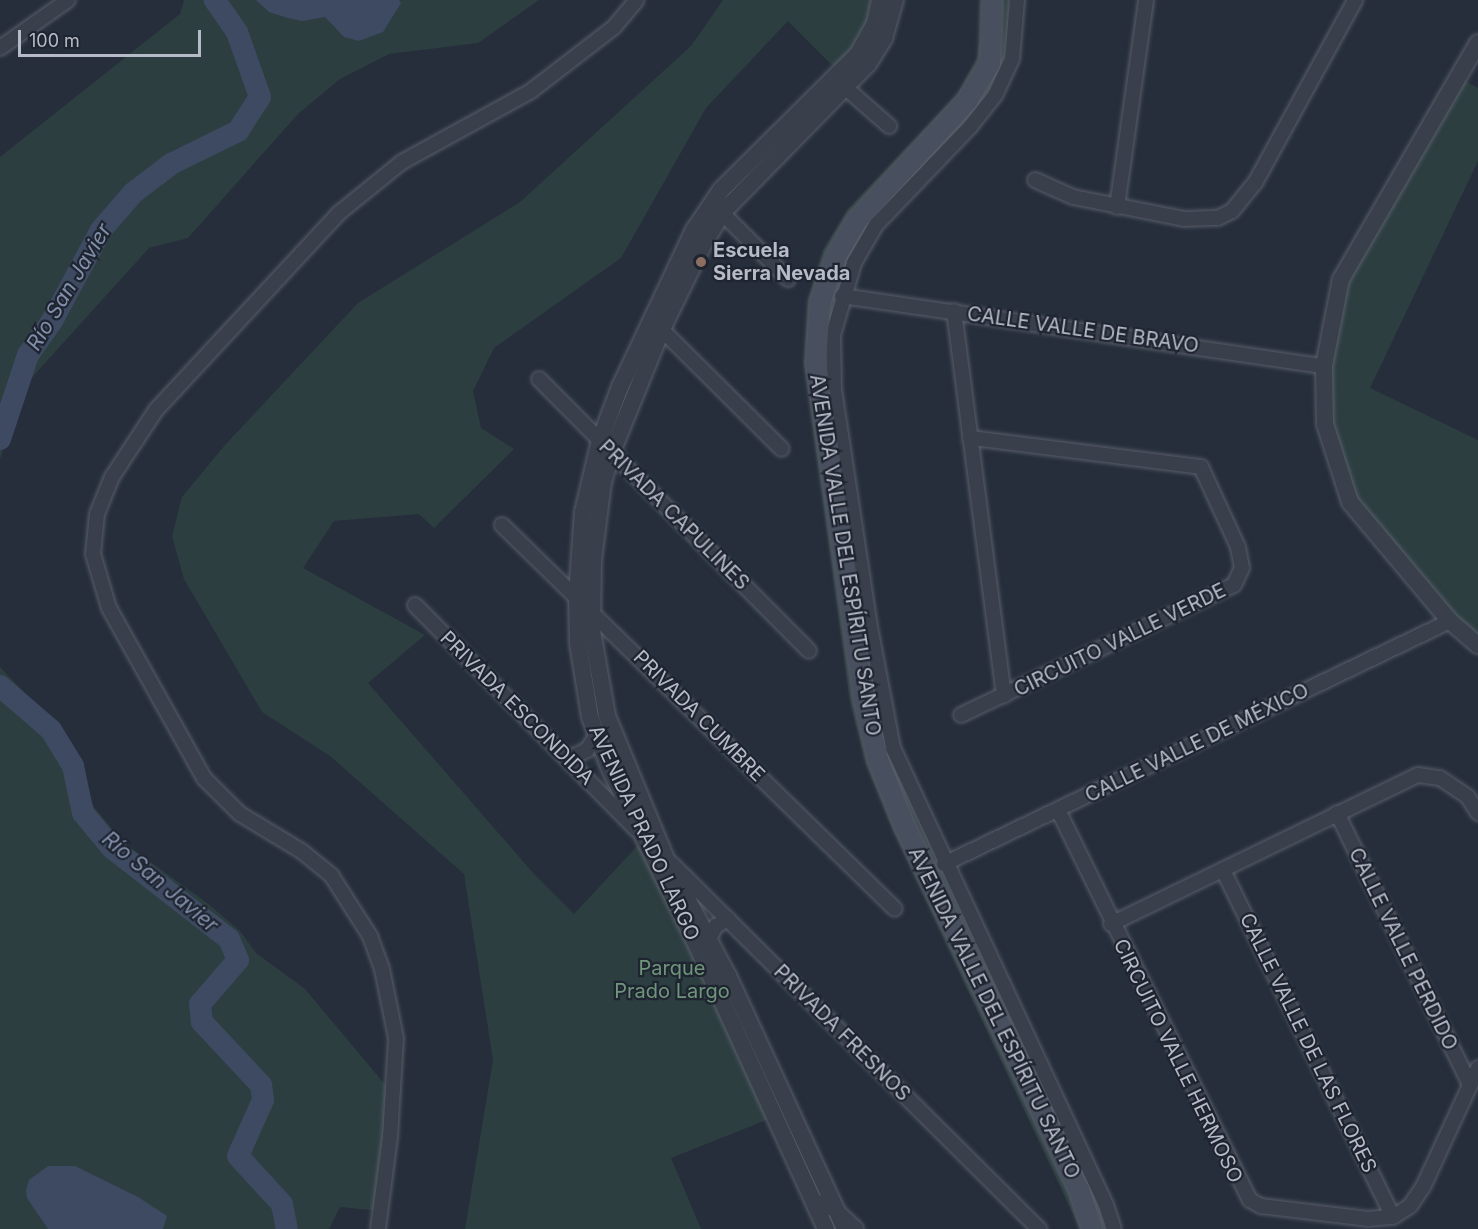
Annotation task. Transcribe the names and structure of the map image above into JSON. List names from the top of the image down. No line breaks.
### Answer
{"streets":{"main road":["AVENIDA VALLE DEL ESPÍRITU SANTO"],"street":["CALLE VALLE DE BRAVO","PRIVADA CAPULINES","CIRCUITO VALLE VERDE","PRIVADA ESCONDIDA","PRIVADA CUMBRE","CALLE VALLE DE MÉXICO","AVENIDA PRADO LARGO","CALLE VALLE PERDIDO","PRIVADA FRESNOS","CALLE VALLE DE LAS FLORES","CIRCUITO VALLE HERMOSO"]},"crossings":[["CALLE VALLE DE BRAVO","CIRCUITO VALLE VERDE"],["PRIVADA CAPULINES","AVENIDA PRADO LARGO"],["PRIVADA ESCONDIDA","AVENIDA PRADO LARGO"],["PRIVADA ESCONDIDA","PRIVADA FRESNOS"],["PRIVADA CUMBRE","AVENIDA PRADO LARGO"],["CALLE VALLE DE MÉXICO","CIRCUITO VALLE HERMOSO"],["AVENIDA PRADO LARGO","PRIVADA FRESNOS"],["CALLE VALLE PERDIDO","CIRCUITO VALLE HERMOSO"],["CALLE VALLE DE LAS FLORES","CIRCUITO VALLE HERMOSO"]],"water":["Río San Javier"],"parks":["Parque Prado Largo"],"places":["Escuela Sierra Nevada"],"scale_bar":"100 m"}
